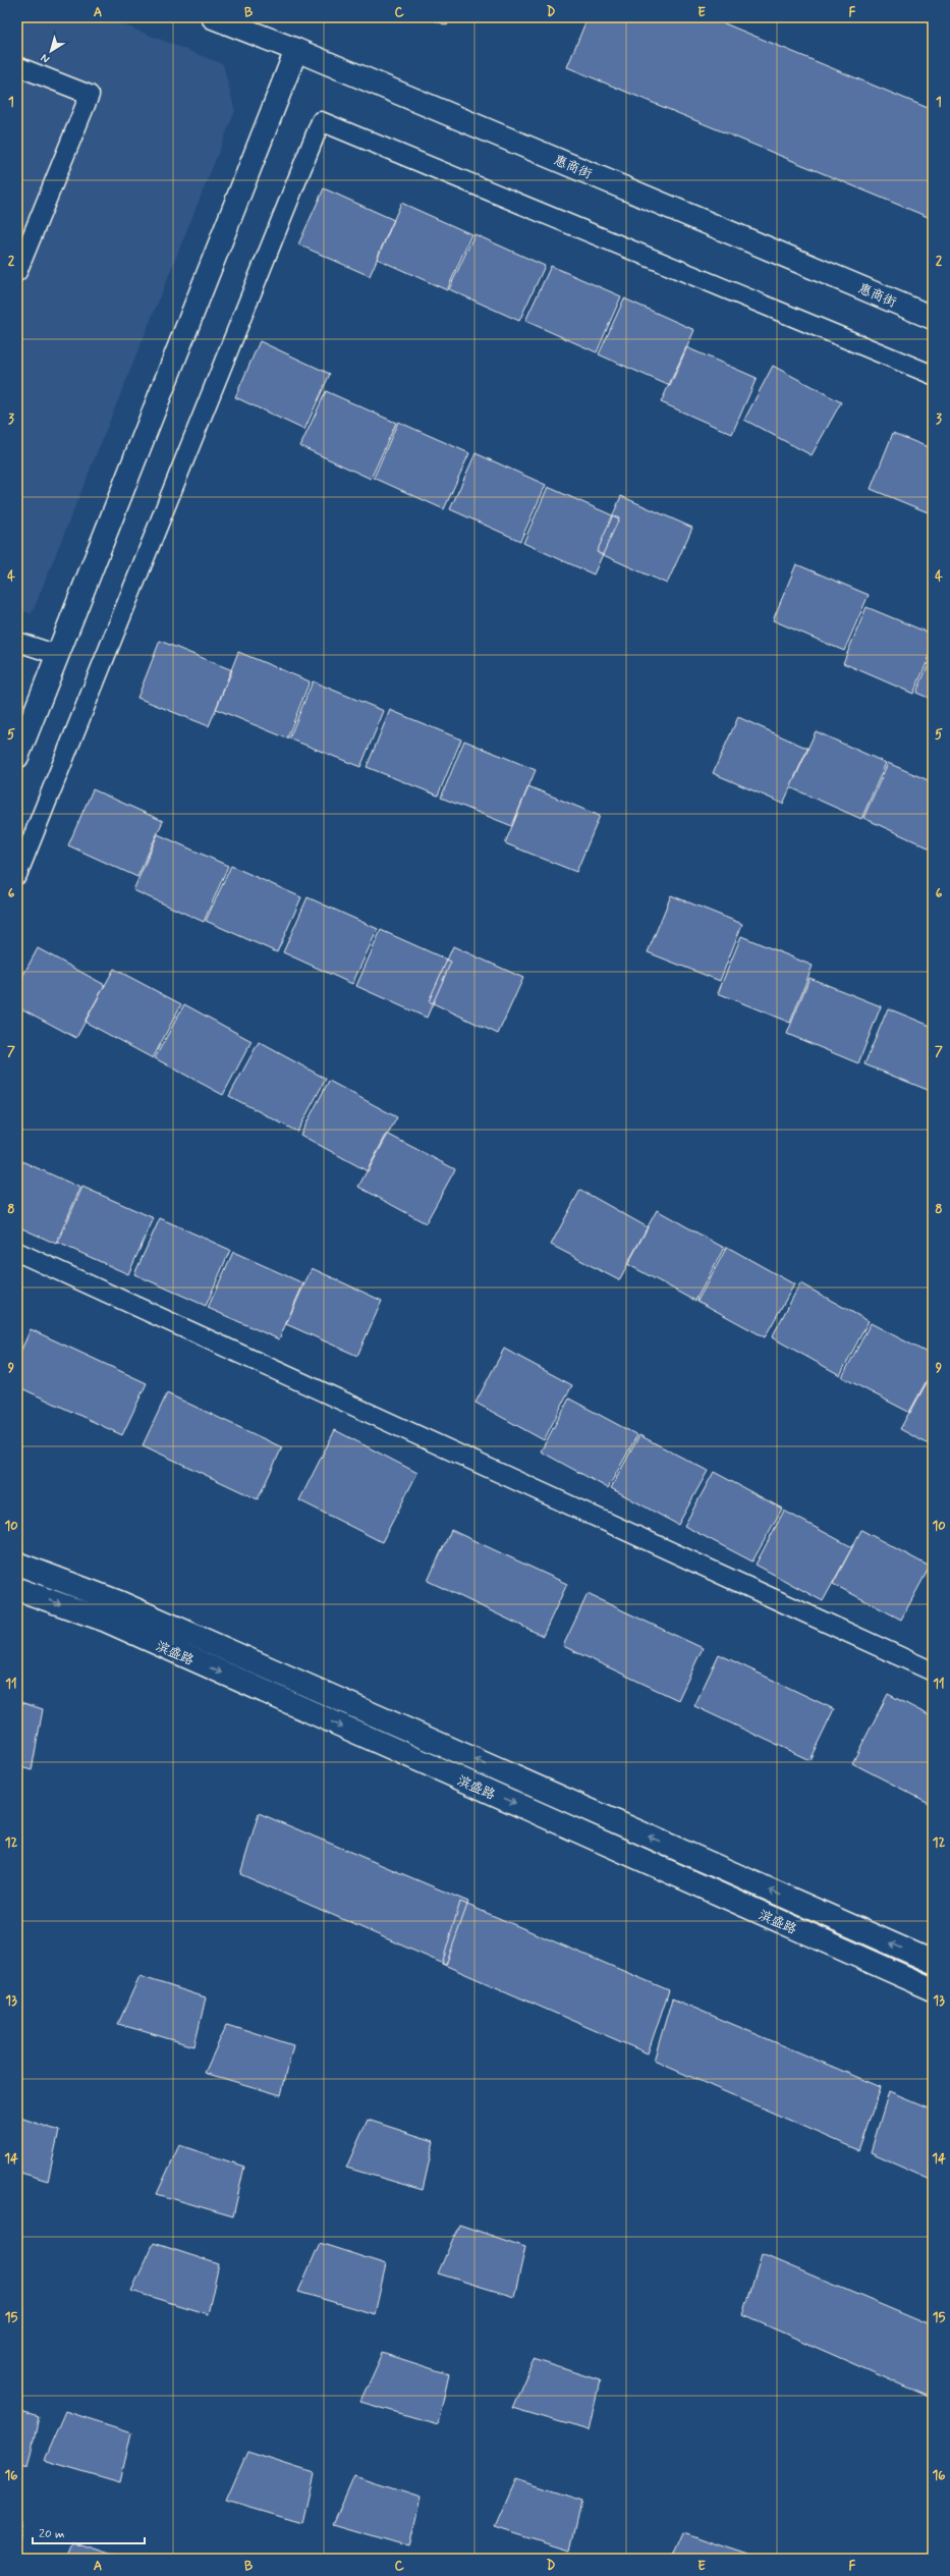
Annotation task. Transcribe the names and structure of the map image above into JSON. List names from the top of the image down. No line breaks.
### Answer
{"streets":{"main road":["惠商街","滨盛路"]},"scale_bar":"20 m","north":"bottom left","grid":{"columns":["A","B","C","D","E","F"],"rows":["1","2","3","4","5","6","7","8","9","10","11","12","13","14","15","16"]}}
